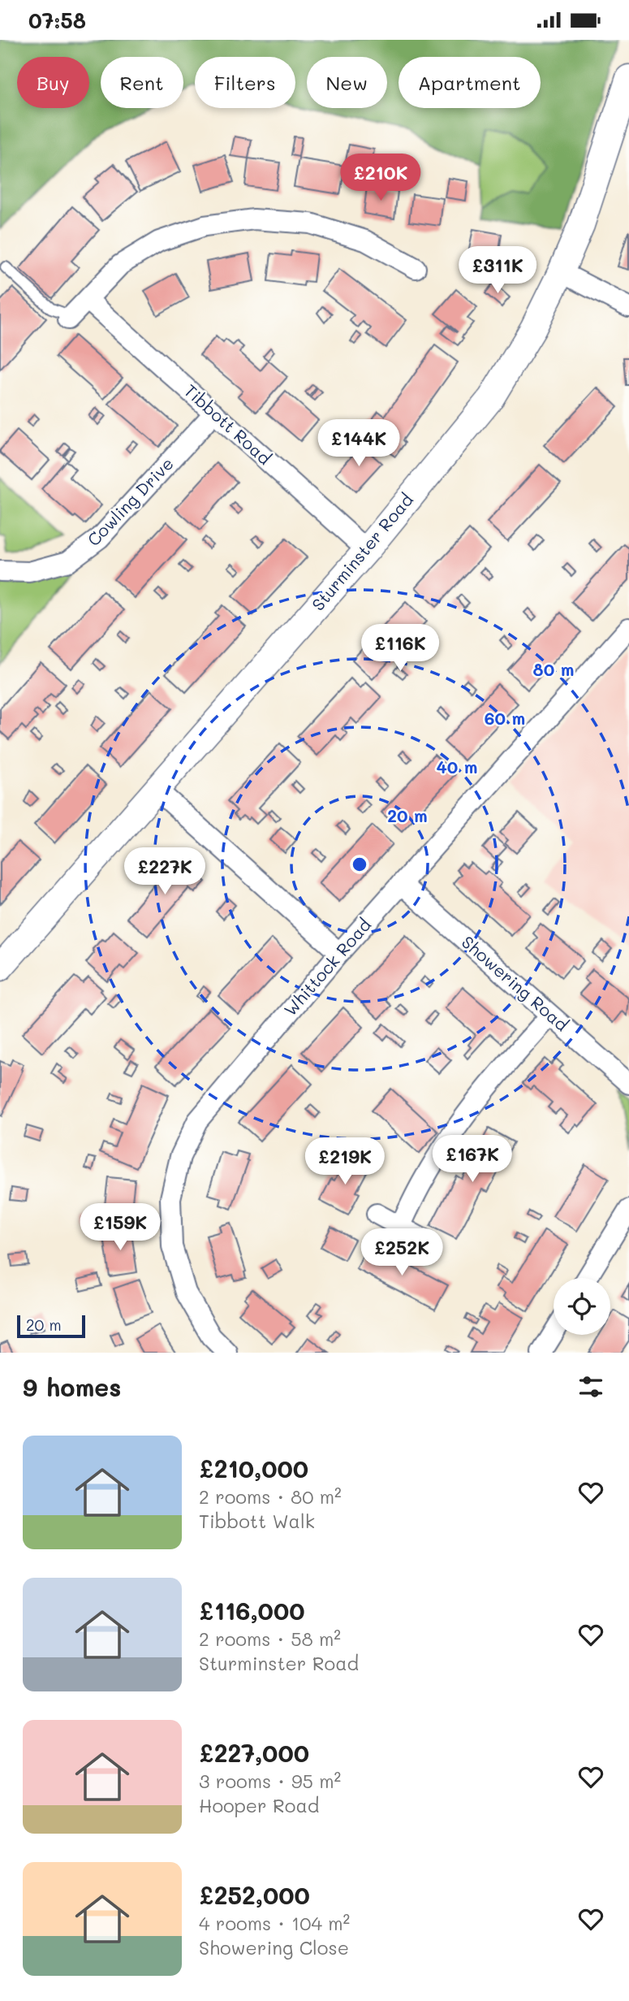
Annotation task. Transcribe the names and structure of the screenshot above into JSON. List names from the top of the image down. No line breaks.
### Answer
{"streets":{"street":["Tibbott Road","Cowling Drive","Sturminster Road","Whittock Road","Showering Road"]},"crossings":[["Tibbott Road","Cowling Drive"],["Tibbott Road","Sturminster Road"],["Whittock Road","Showering Road"]],"scale_bar":"20 m","page":{"status":"07:58","chip":["Buy","Rent","Filters","New","Apartment"],"price":["£210K","£311K","£144K","£116K","£227K","£167K","£219K","£159K","£252K"],"scale":"20 m","heading":"9 homes","list":[{"name":"£210,000","note":"2 rooms · 80 m² · Tibbott Walk"},{"name":"£116,000","note":"2 rooms · 58 m² · Sturminster Road"},{"name":"£227,000","note":"3 rooms · 95 m² · Hooper Road"},{"name":"£252,000","note":"4 rooms · 104 m² · Showering Close"}]},"rings":["80 m","60 m","40 m","20 m"]}
